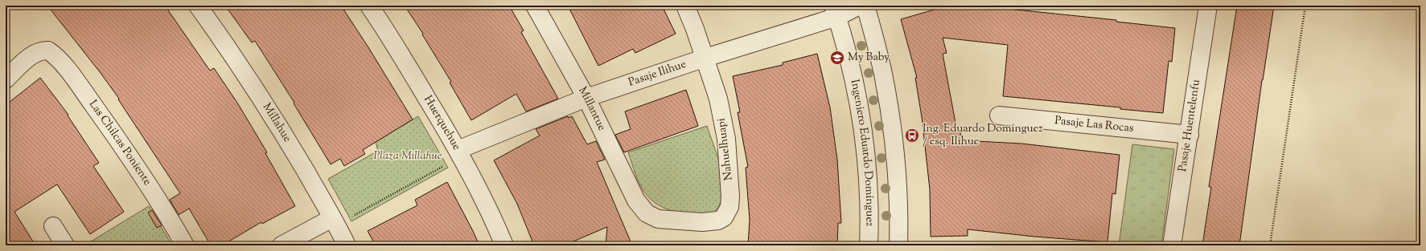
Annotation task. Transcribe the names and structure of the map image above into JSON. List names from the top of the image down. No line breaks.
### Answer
{"streets":{"street":["Pasaje Ilihue","Millantue","Millahue","Huerquehue","Pasaje Las Rocas","Pasaje Huentelenfu","Las Chilcas Poniente","Nahuelhuapi","Ingeniero Eduardo Domínguez"]},"crossings":[["Pasaje Ilihue","Millantue"],["Pasaje Ilihue","Huerquehue"],["Pasaje Ilihue","Nahuelhuapi"],["Pasaje Ilihue","Ingeniero Eduardo Domínguez"],["Millantue","Nahuelhuapi"],["Pasaje Las Rocas","Pasaje Huentelenfu"]],"parks":["Plaza Millahue"],"places":{"school or university":["My Baby"],"bus stop":["Ing. Eduardo Domínguez / esq. Ilihue"]}}
